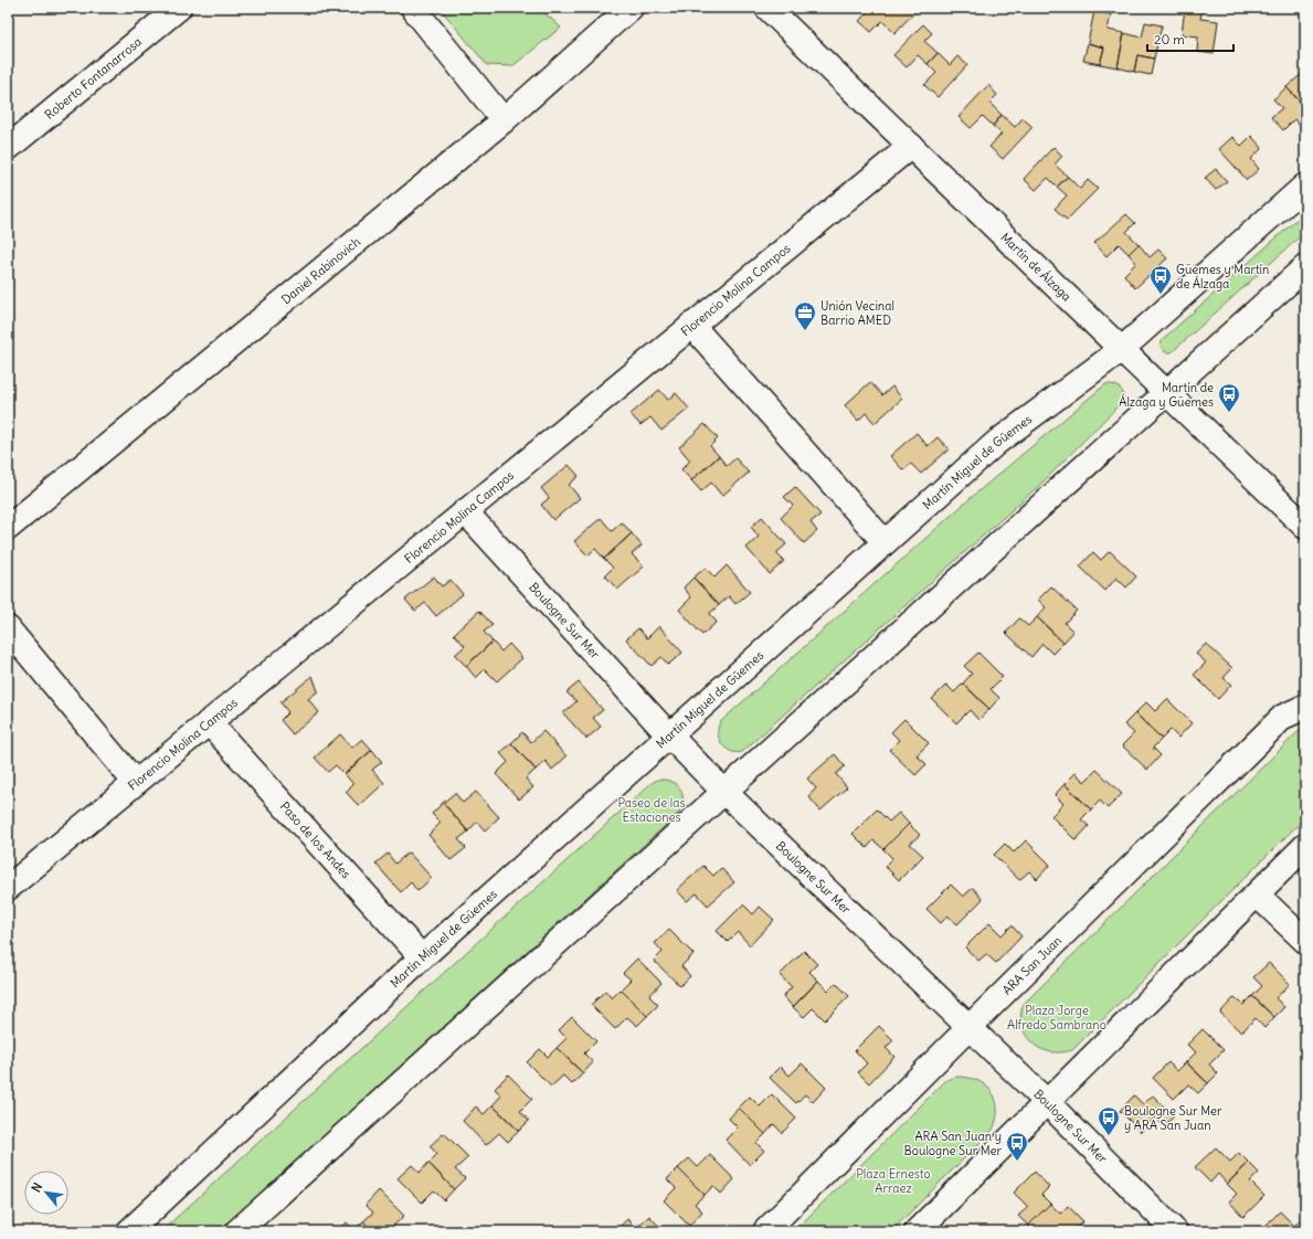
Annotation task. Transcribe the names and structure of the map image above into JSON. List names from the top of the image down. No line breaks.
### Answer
{"streets":{"street":["Roberto Fontanarrosa","Martín de Álzaga","Daniel Rabinovich","Florencio Molina Campos","Martín Miguel de Güemes","Boulogne Sur Mer","Paso de los Andes","ARA San Juan"]},"crossings":[["Martín de Álzaga","Florencio Molina Campos"],["Martín de Álzaga","Martín Miguel de Güemes"],["Florencio Molina Campos","Boulogne Sur Mer"],["Florencio Molina Campos","Paso de los Andes"],["Martín Miguel de Güemes","Boulogne Sur Mer"],["Martín Miguel de Güemes","Paso de los Andes"],["Boulogne Sur Mer","ARA San Juan"]],"parks":["Paseo de las Estaciones","Plaza Jorge Alfredo Sambrano","Plaza Ernesto Arraez"],"places":{"bus stop":["Güemes y Martín de Álzaga","Martín de Álzaga y Güemes","Boulogne Sur Mer y ARA San Juan","ARA San Juan y Boulogne Sur Mer"],"office":["Unión Vecinal Barrio AMED"]},"scale_bar":"20 m","north":"top left"}
